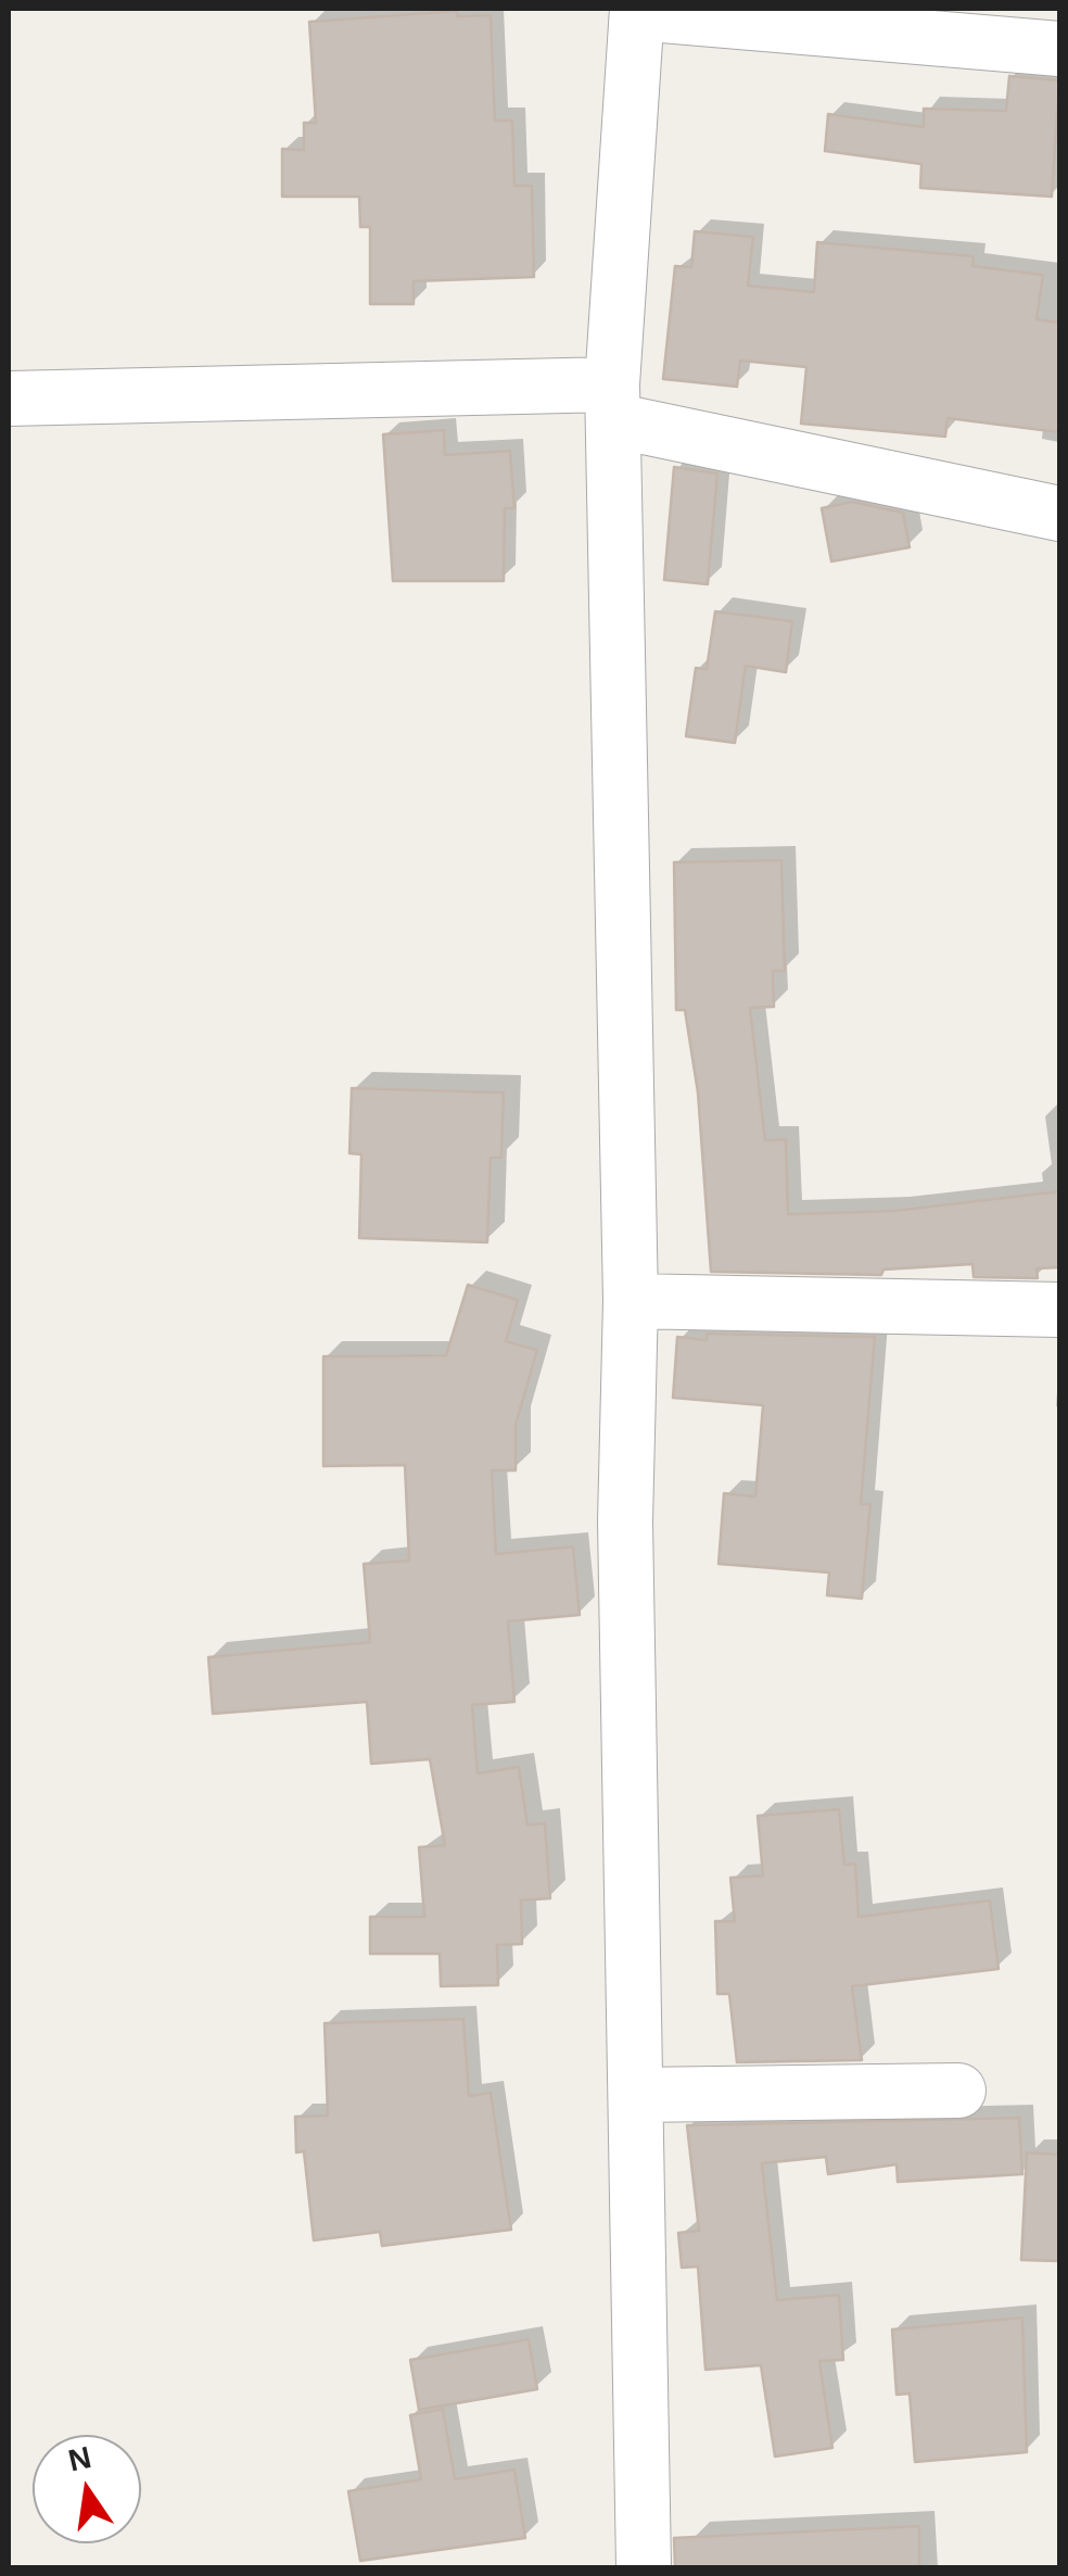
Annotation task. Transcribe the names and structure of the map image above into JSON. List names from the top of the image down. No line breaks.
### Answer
{"north":"top"}
